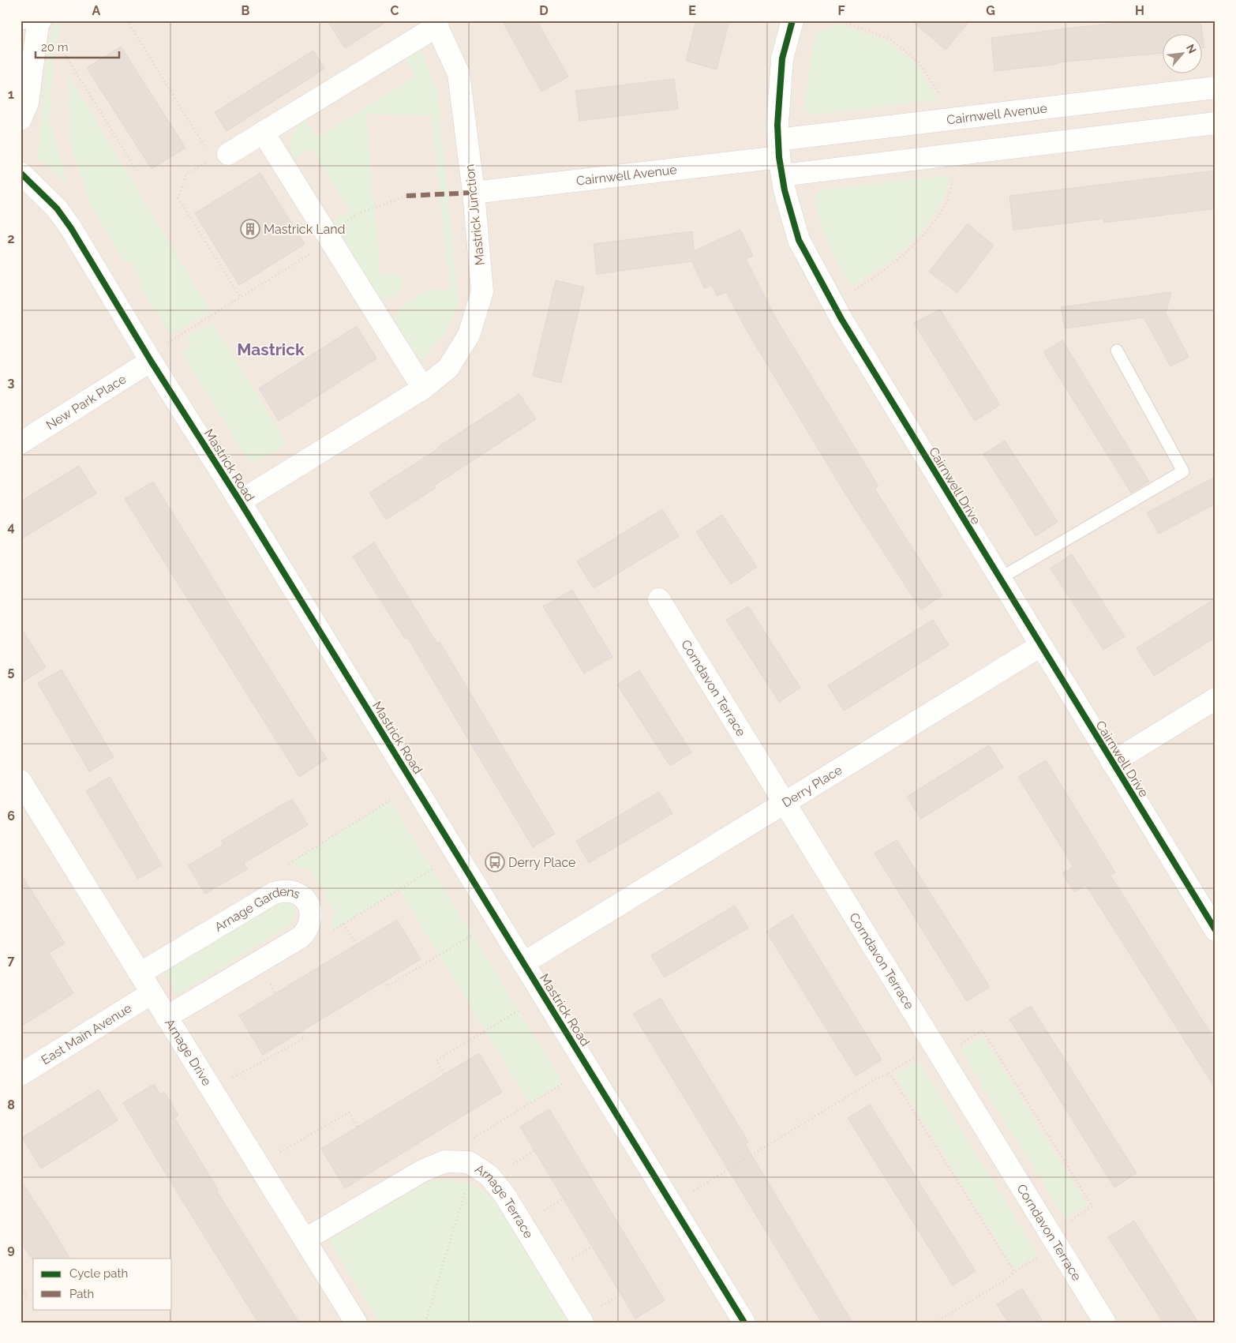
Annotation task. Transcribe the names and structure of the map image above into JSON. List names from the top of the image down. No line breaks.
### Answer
{"streets":{"street":["Cairnwell Avenue","Mastrick Junction","New Park Place","Mastrick Road","Cairnwell Drive","Corndavon Terrace","Derry Place","Arnage Gardens","East Main Avenue","Arnage Drive","Arnage Terrace"]},"crossings":[["Cairnwell Avenue","Mastrick Junction"],["Cairnwell Avenue","Cairnwell Drive"],["Mastrick Junction","Mastrick Road"],["New Park Place","Mastrick Road"],["Mastrick Road","Derry Place"],["Cairnwell Drive","Derry Place"],["Corndavon Terrace","Derry Place"],["Arnage Gardens","Arnage Drive"],["East Main Avenue","Arnage Drive"],["Arnage Drive","Arnage Terrace"]],"districts":["Mastrick"],"places":{"building":["Mastrick Land"],"bus stop":["Derry Place"]},"legend":["Cycle path","Path"],"scale_bar":"20 m","north":"top right","grid":{"columns":["A","B","C","D","E","F","G","H"],"rows":["1","2","3","4","5","6","7","8","9"]}}
